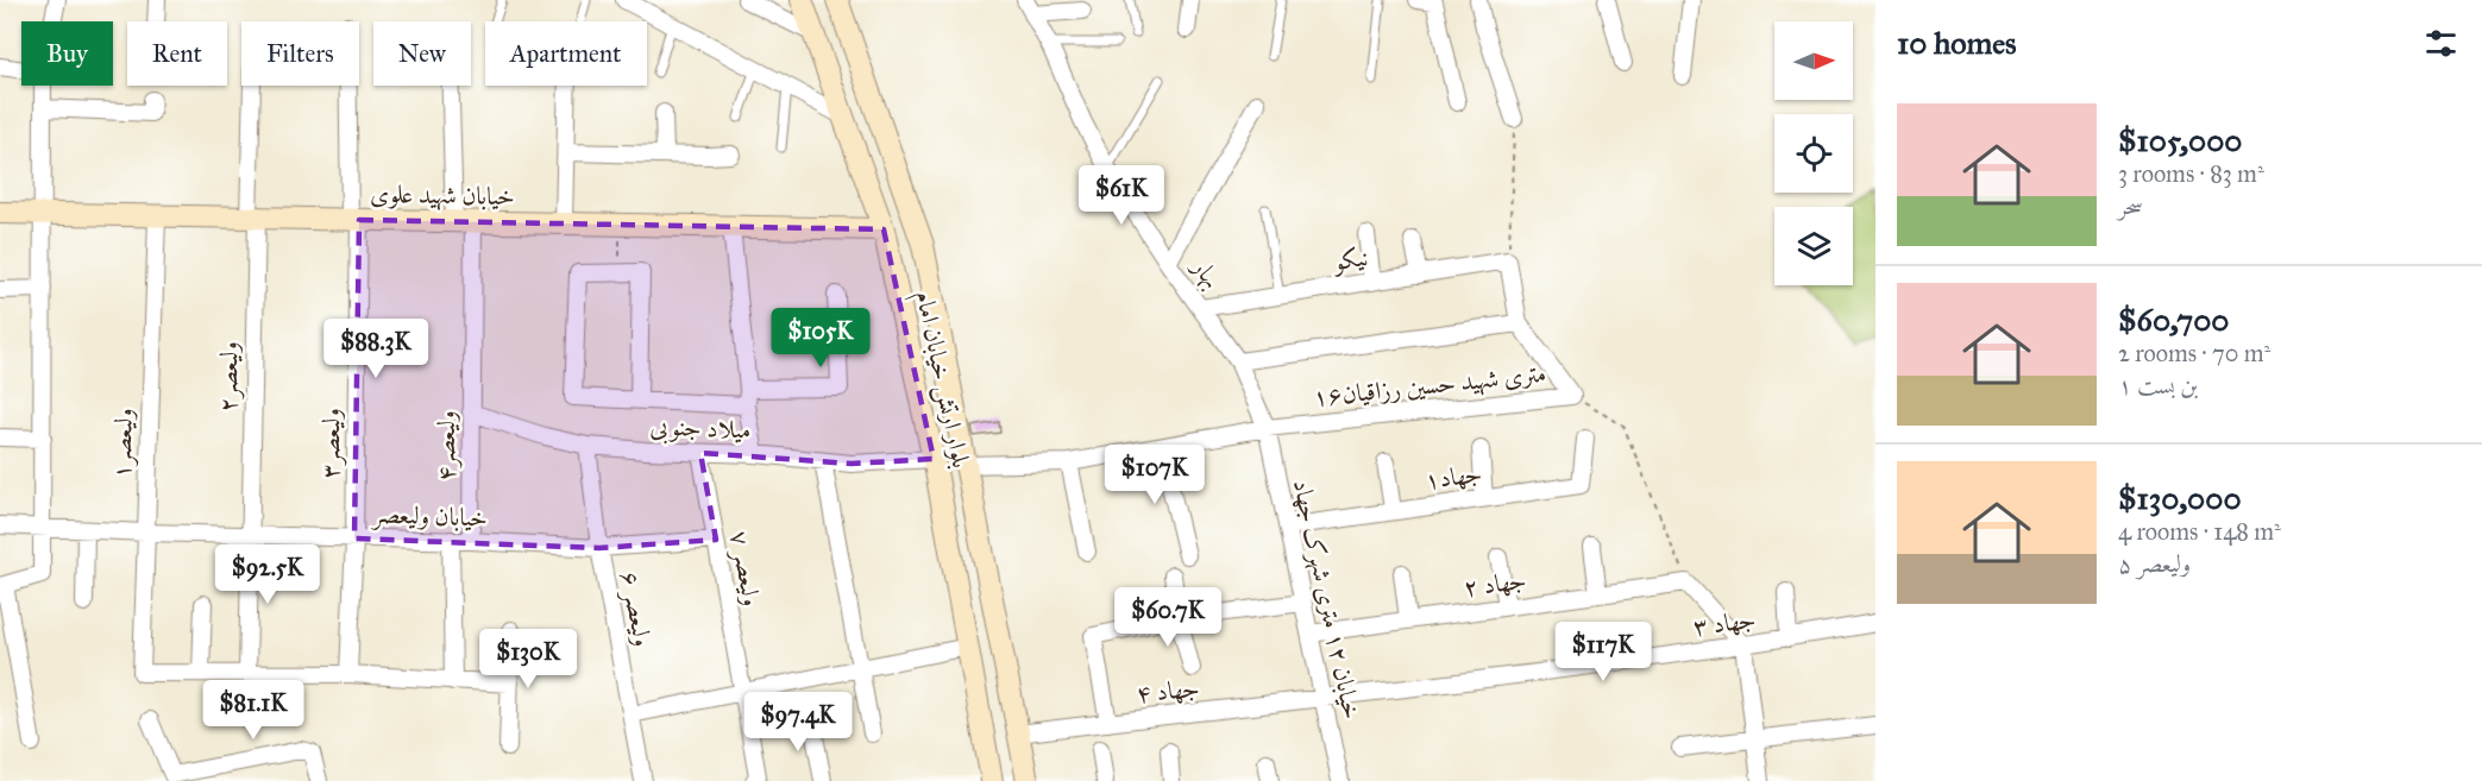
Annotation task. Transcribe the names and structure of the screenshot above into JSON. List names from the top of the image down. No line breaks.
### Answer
{"streets":{"main road":["خیابان شهید علوی","بلوار ارتش خیابان امام"],"street":["نیکو","بهار","ولیعصر۲","۱۶متری شهید حسین رزاقیان","میلاد جنوبی","ولیعصر۱","ولیعصر۳","ولیعصر۴","جهاد۱","خیابان ولیعصر","ولیعصر ۷","جهاد ۲","خیابان ۱۲ متری شهرک جهاد","ولیعصر ۶","جهاد ۳","جهاد ۴"]},"crossings":[["خیابان شهید علوی","ولیعصر۲"],["خیابان شهید علوی","بلوار ارتش خیابان امام"],["خیابان شهید علوی","ولیعصر۱"],["خیابان شهید علوی","ولیعصر۳"],["خیابان شهید علوی","ولیعصر۴"],["نیکو","بهار"],["نیکو","۱۶متری شهید حسین رزاقیان"],["بهار","۱۶متری شهید حسین رزاقیان"],["بهار","خیابان ۱۲ متری شهرک جهاد"],["ولیعصر۲","خیابان ولیعصر"],["بلوار ارتش خیابان امام","۱۶متری شهید حسین رزاقیان"],["بلوار ارتش خیابان امام","میلاد جنوبی"],["بلوار ارتش خیابان امام","جهاد ۴"],["۱۶متری شهید حسین رزاقیان","خیابان ۱۲ متری شهرک جهاد"],["میلاد جنوبی","ولیعصر۴"],["میلاد جنوبی","ولیعصر ۷"],["میلاد جنوبی","ولیعصر ۶"],["ولیعصر۱","خیابان ولیعصر"],["ولیعصر۳","خیابان ولیعصر"],["ولیعصر۴","خیابان ولیعصر"],["جهاد۱","خیابان ۱۲ متری شهرک جهاد"],["خیابان ولیعصر","ولیعصر ۷"],["خیابان ولیعصر","ولیعصر ۶"],["جهاد ۲","خیابان ۱۲ متری شهرک جهاد"],["خیابان ۱۲ متری شهرک جهاد","جهاد ۳"],["خیابان ۱۲ متری شهرک جهاد","جهاد ۴"],["جهاد ۳","جهاد ۴"]],"north":"right","page":{"heading":"10 homes","chip":["Buy","Rent","Filters","New","Apartment"],"list":[{"name":"$105,000","note":"3 rooms · 83 m² · سحر"},{"name":"$60,700","note":"2 rooms · 70 m² · بن بست ۱"},{"name":"$130,000","note":"4 rooms · 148 m² · ولیعصر ۵"}],"price":["$61K","$105K","$88.3K","$107K","$92.5K","$60.7K","$117K","$130K","$81.1K","$97.4K"]}}
